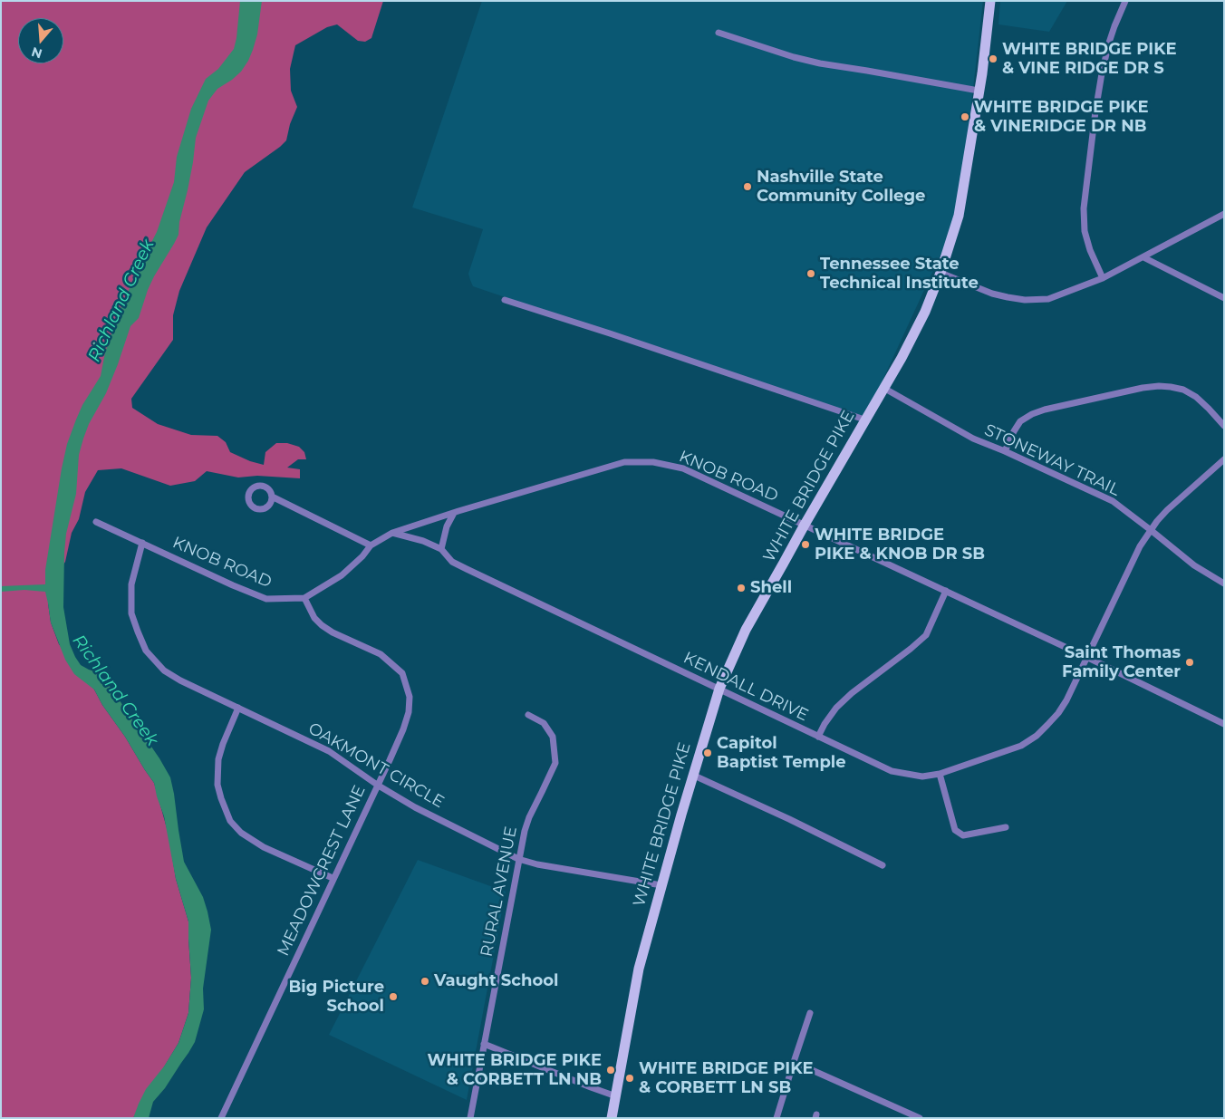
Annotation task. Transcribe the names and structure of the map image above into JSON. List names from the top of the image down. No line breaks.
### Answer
{"streets":{"main road":["WHITE BRIDGE PIKE"],"street":["STONEWAY TRAIL","KNOB ROAD","KENDALL DRIVE","OAKMONT CIRCLE","MEADOWCREST LANE","RURAL AVENUE"]},"crossings":[["STONEWAY TRAIL","WHITE BRIDGE PIKE"],["STONEWAY TRAIL","KENDALL DRIVE"],["KNOB ROAD","WHITE BRIDGE PIKE"],["KNOB ROAD","KENDALL DRIVE"],["KNOB ROAD","OAKMONT CIRCLE"],["KNOB ROAD","MEADOWCREST LANE"],["WHITE BRIDGE PIKE","KENDALL DRIVE"],["WHITE BRIDGE PIKE","OAKMONT CIRCLE"],["OAKMONT CIRCLE","MEADOWCREST LANE"],["OAKMONT CIRCLE","RURAL AVENUE"]],"water":["Richland Creek"],"places":["WHITE BRIDGE PIKE & VINE RIDGE DR S","WHITE BRIDGE PIKE & VINERIDGE DR NB","Nashville State Community College","Tennessee State Technical Institute","WHITE BRIDGE PIKE & KNOB DR SB","Shell","Saint Thomas Family Center","Capitol Baptist Temple","Vaught School","Big Picture School","WHITE BRIDGE PIKE & CORBETT LN NB","WHITE BRIDGE PIKE & CORBETT LN SB"],"north":"bottom"}
